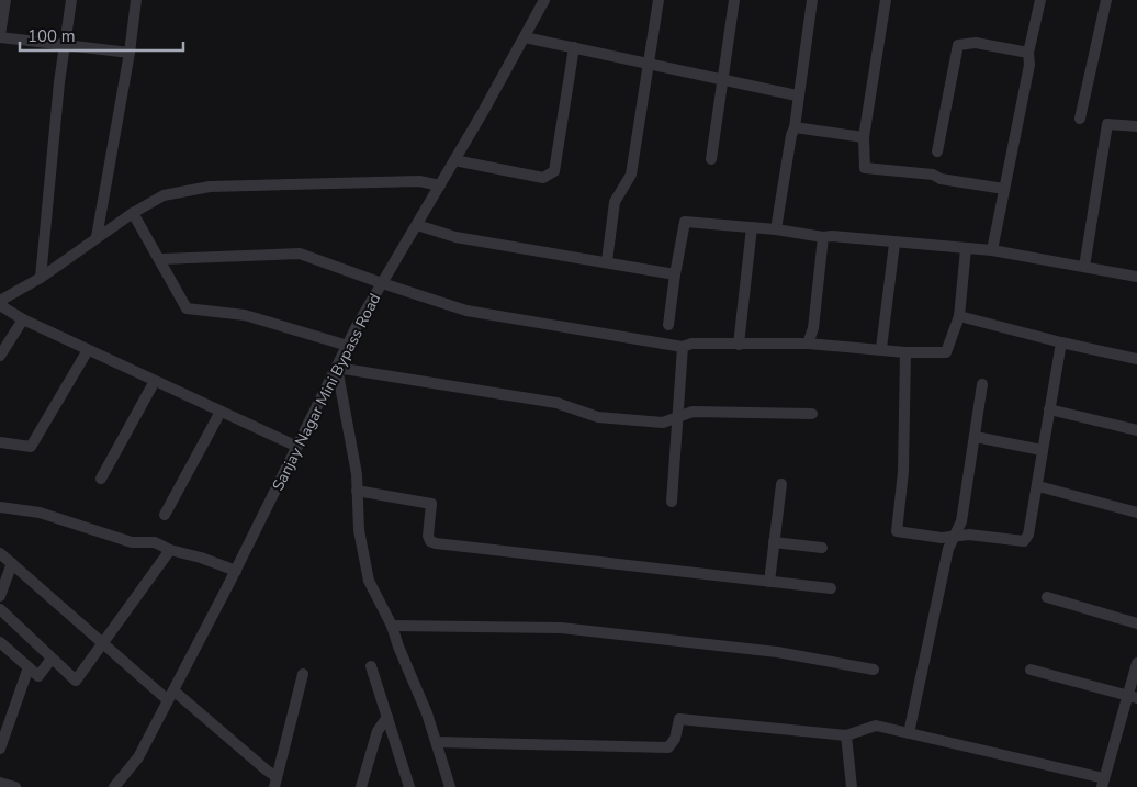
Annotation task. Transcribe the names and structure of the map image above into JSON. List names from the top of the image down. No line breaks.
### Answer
{"streets":{"street":["Sanjay Nagar Mini Bypass Road"]},"scale_bar":"100 m"}
